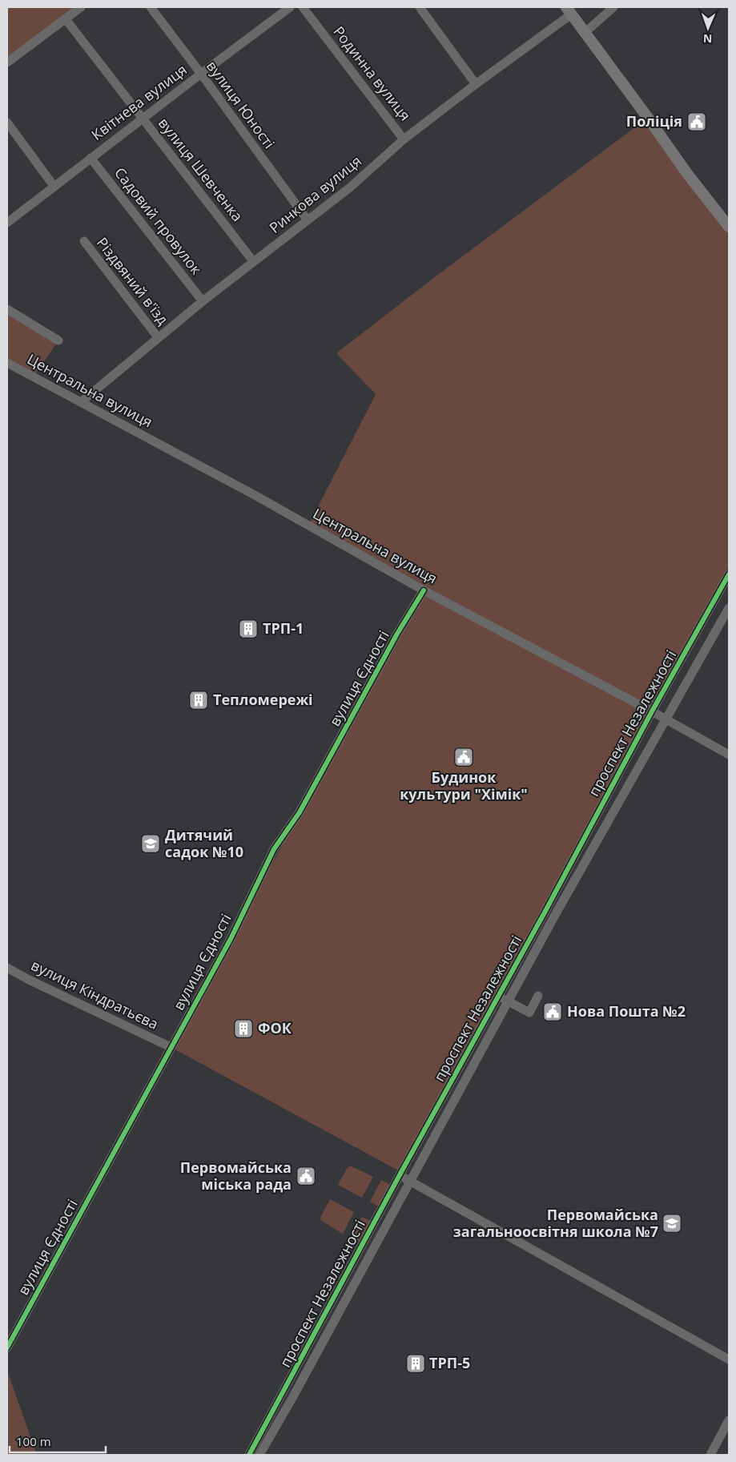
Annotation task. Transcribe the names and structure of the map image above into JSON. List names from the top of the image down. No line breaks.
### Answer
{"streets":{"street":["Родинна вулиця","Квітнева вулиця","вулиця Юності","вулиця Шевченка","Ринкова вулиця","Садовий провулок","Різдвяний в'їзд","Центральна вулиця","вулиця Єдності","проспект Незалежності","вулиця Кіндратьєва"]},"crossings":[["Родинна вулиця","Ринкова вулиця"],["Квітнева вулиця","вулиця Юності"],["Квітнева вулиця","вулиця Шевченка"],["Квітнева вулиця","Садовий провулок"],["вулиця Юності","Ринкова вулиця"],["вулиця Шевченка","Ринкова вулиця"],["Ринкова вулиця","Садовий провулок"],["Ринкова вулиця","Різдвяний в'їзд"],["Ринкова вулиця","Центральна вулиця"],["Центральна вулиця","вулиця Єдності"],["Центральна вулиця","проспект Незалежності"],["вулиця Єдності","вулиця Кіндратьєва"]],"places":{"public building":["Поліція","Будинок культури \"Хімік\"","Нова Пошта №2","Первомайська мiська рада"],"building":["ТРП-1","Тепломережі","ФОК","ТРП-5"],"school or university":["Дитячий садок №10","Первомайська загальноосвітня школа №7"]},"scale_bar":"100 m","north":"bottom"}
